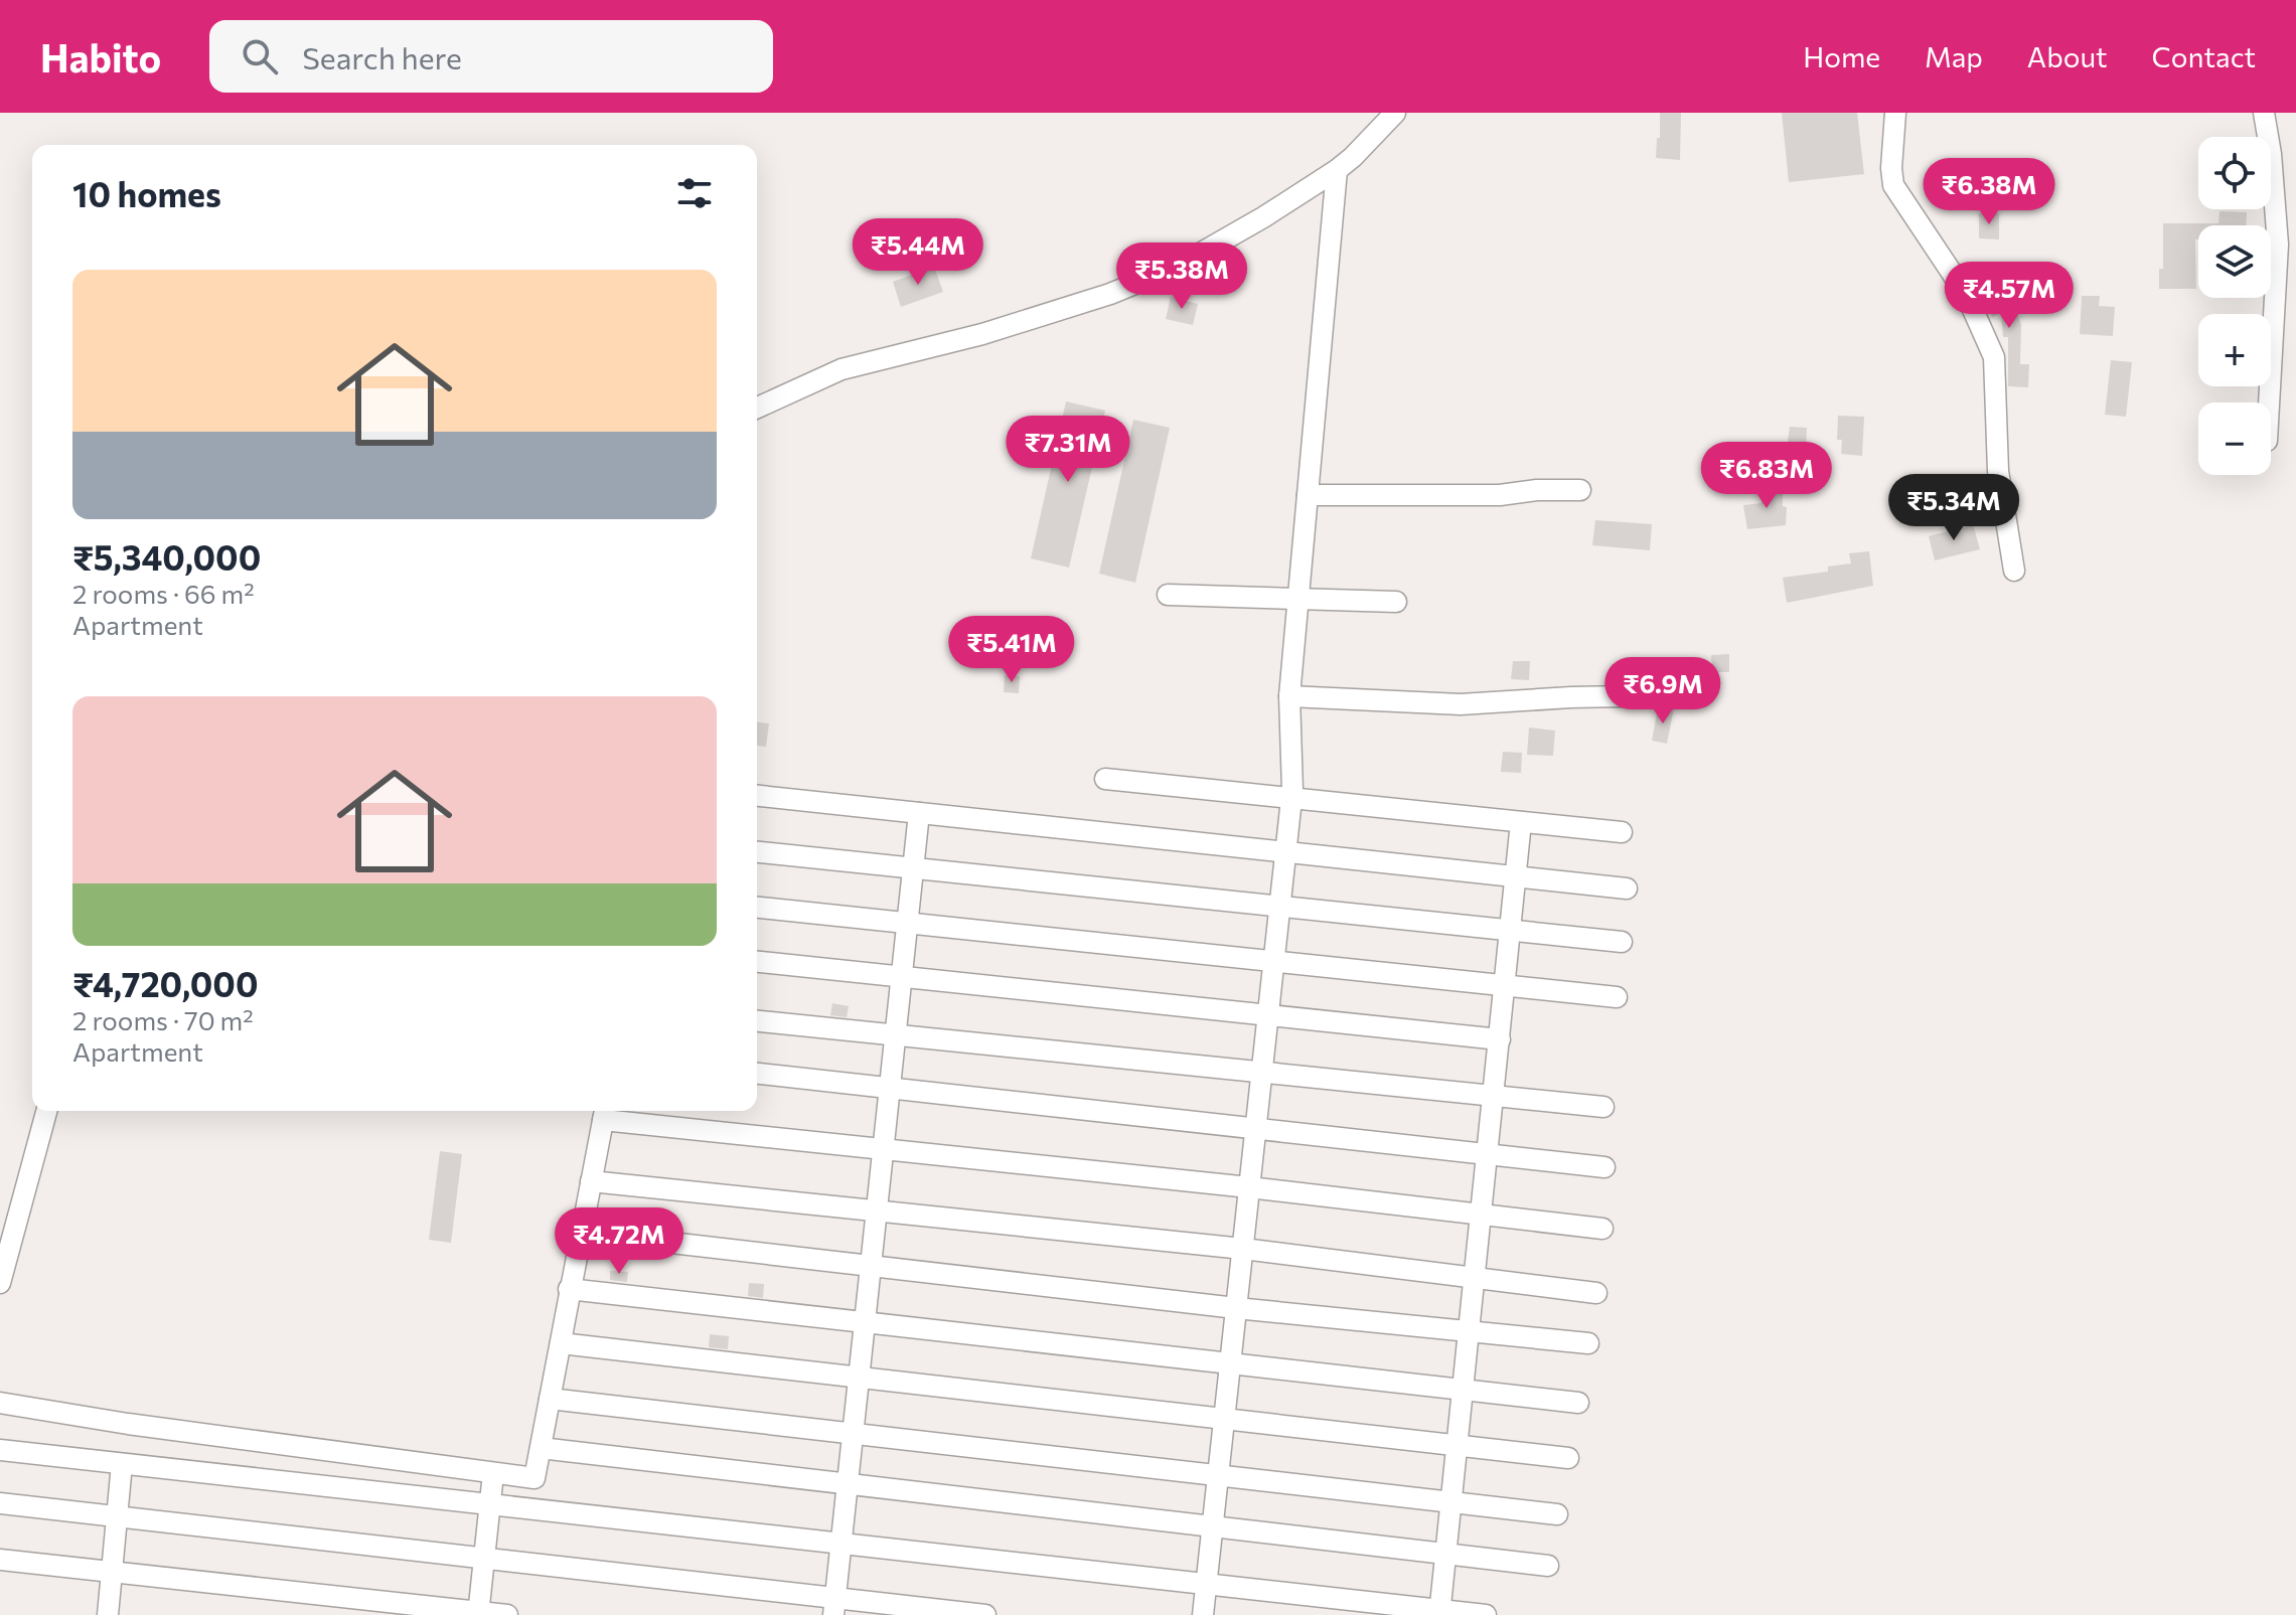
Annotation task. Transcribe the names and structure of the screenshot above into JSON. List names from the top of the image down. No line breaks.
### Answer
{"page":{"header":"Habito","search":"Search here","nav":["Home","Map","About","Contact"],"map_buttons":["+","−"],"heading":"10 homes","price":["₹6.38M","₹5.44M","₹5.38M","₹4.57M","₹7.31M","₹6.83M","₹5.34M","₹5.41M","₹6.9M","₹4.72M"],"list":[{"name":"₹5,340,000","note":"2 rooms · 66 m² · Apartment"},{"name":"₹4,720,000","note":"2 rooms · 70 m² · Apartment"}]}}
